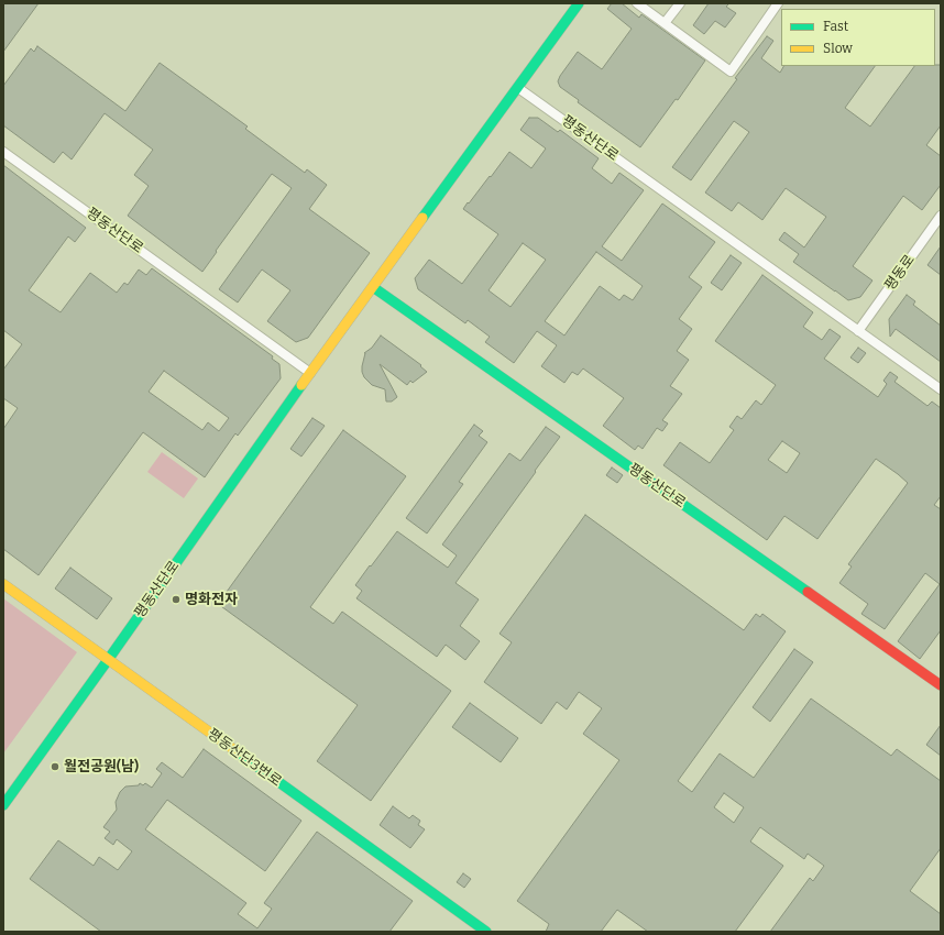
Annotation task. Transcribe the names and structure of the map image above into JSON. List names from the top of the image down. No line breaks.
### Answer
{"streets":{"street":["평동산단로","평동로","평동산단3번로"]},"crossings":[["평동산단로","평동로"],["평동산단로","평동산단3번로"]],"places":["명화전자","월전공원(남)"],"legend":["Fast","Slow"]}
